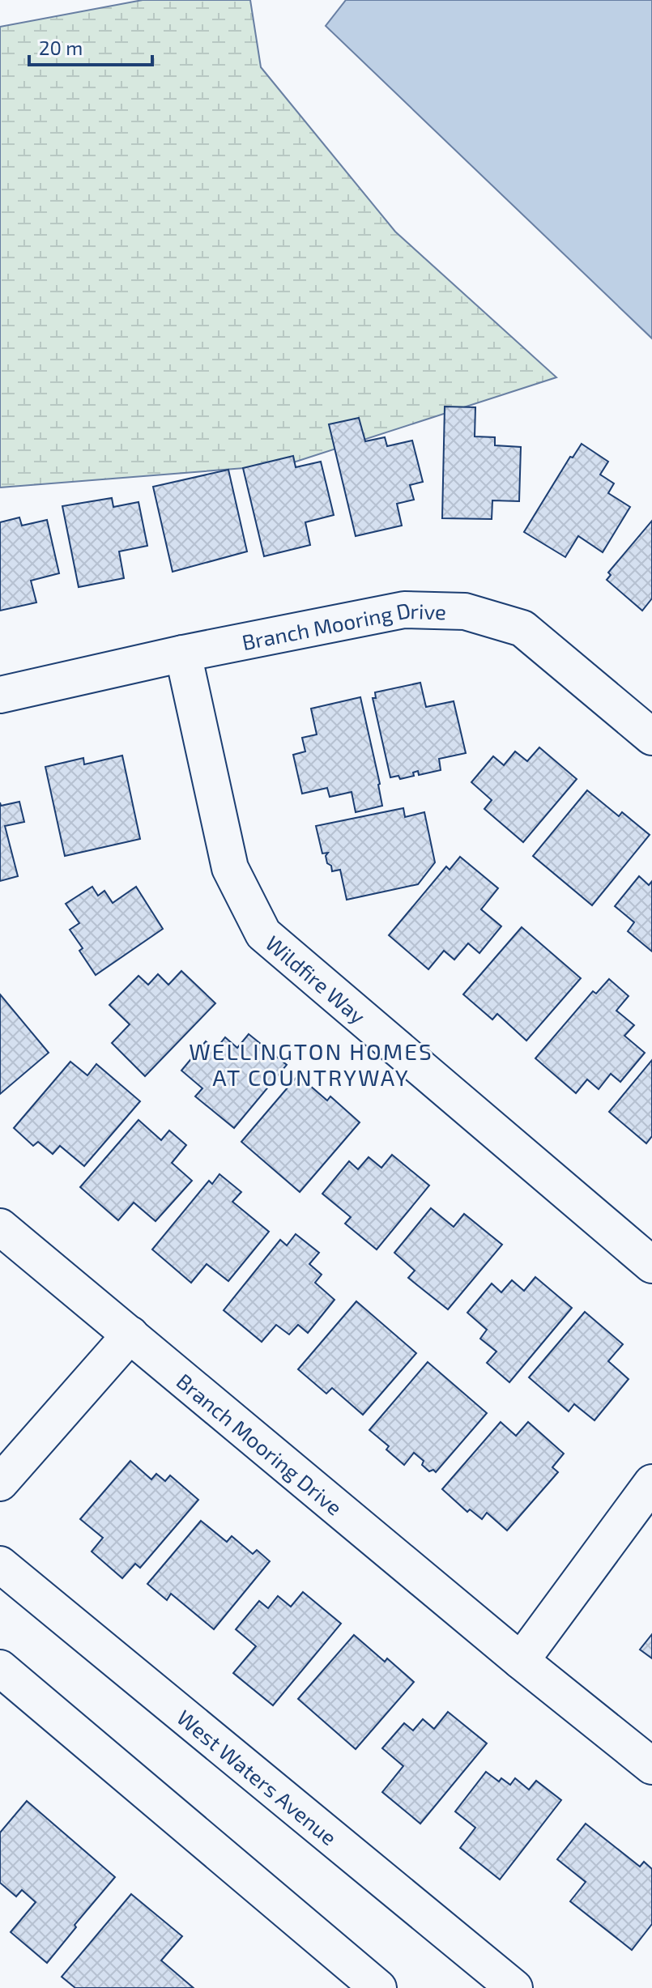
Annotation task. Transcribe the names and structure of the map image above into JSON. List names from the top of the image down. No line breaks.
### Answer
{"streets":{"street":["Branch Mooring Drive","Wildfire Way","West Waters Avenue"]},"crossings":[["Branch Mooring Drive","Wildfire Way"]],"districts":["WELLINGTON HOMES AT COUNTRYWAY"],"scale_bar":"20 m"}
